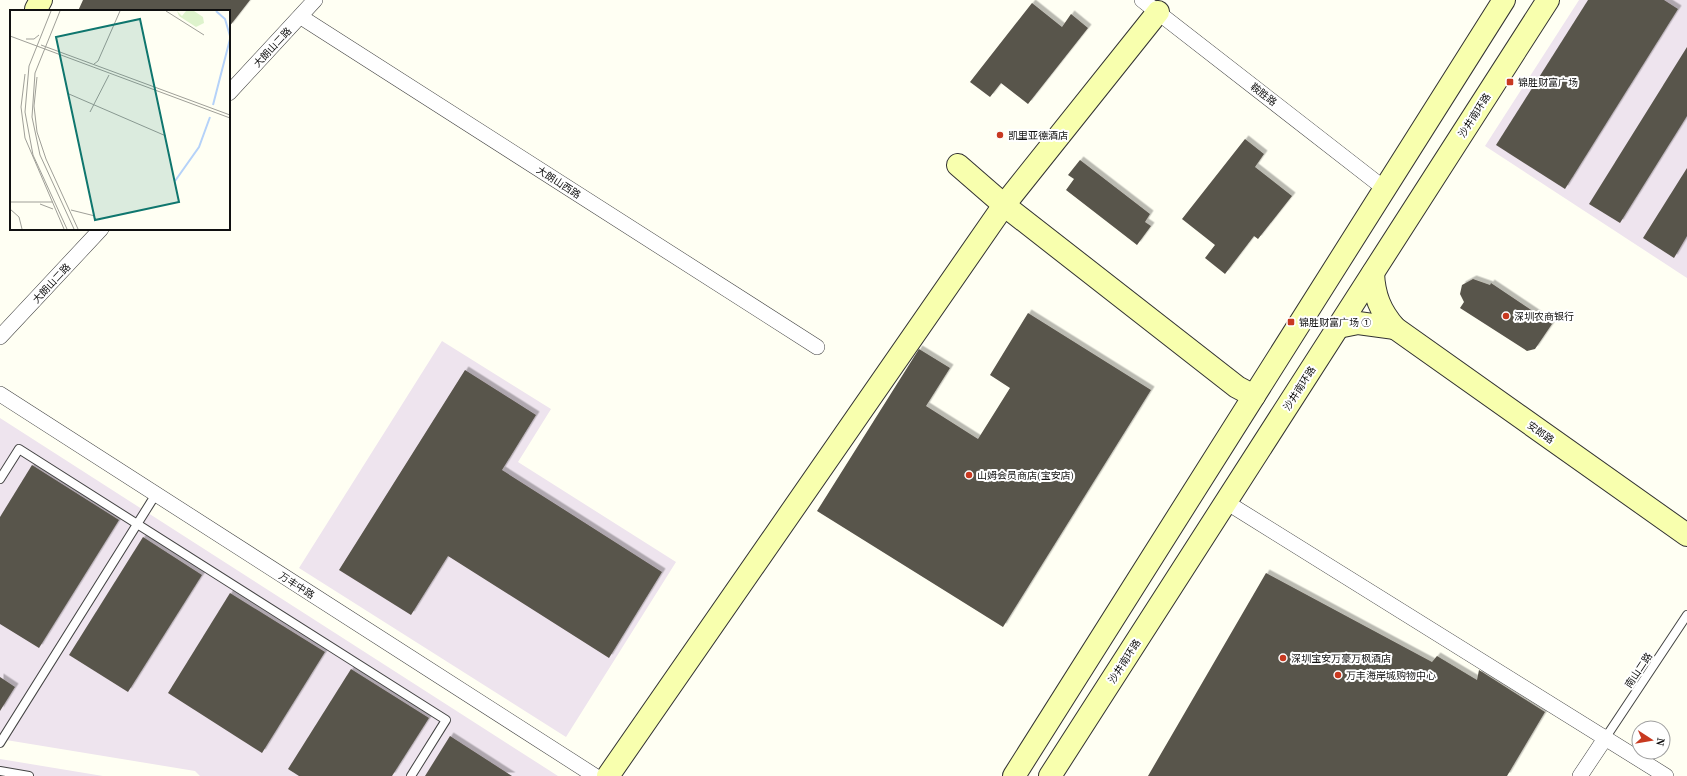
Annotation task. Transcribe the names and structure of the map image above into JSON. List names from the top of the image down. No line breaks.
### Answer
{"streets":{"main road":["沙井南环路","安郎路"],"street":["大朗山二路","鞍胜路","大朗山西路","万丰中路"],"lane":["南山二路"]},"crossings":[["大朗山二路","大朗山西路"],["沙井南环路","安郎路"]],"places":{"transit":["锦胜财富广场","锦胜财富广场 ①"],"other":["凯里亚德酒店","深圳农商银行","山姆会员商店(宝安店)","深圳宝安万豪万枫酒店","万丰海岸城购物中心"]},"north":"right"}
